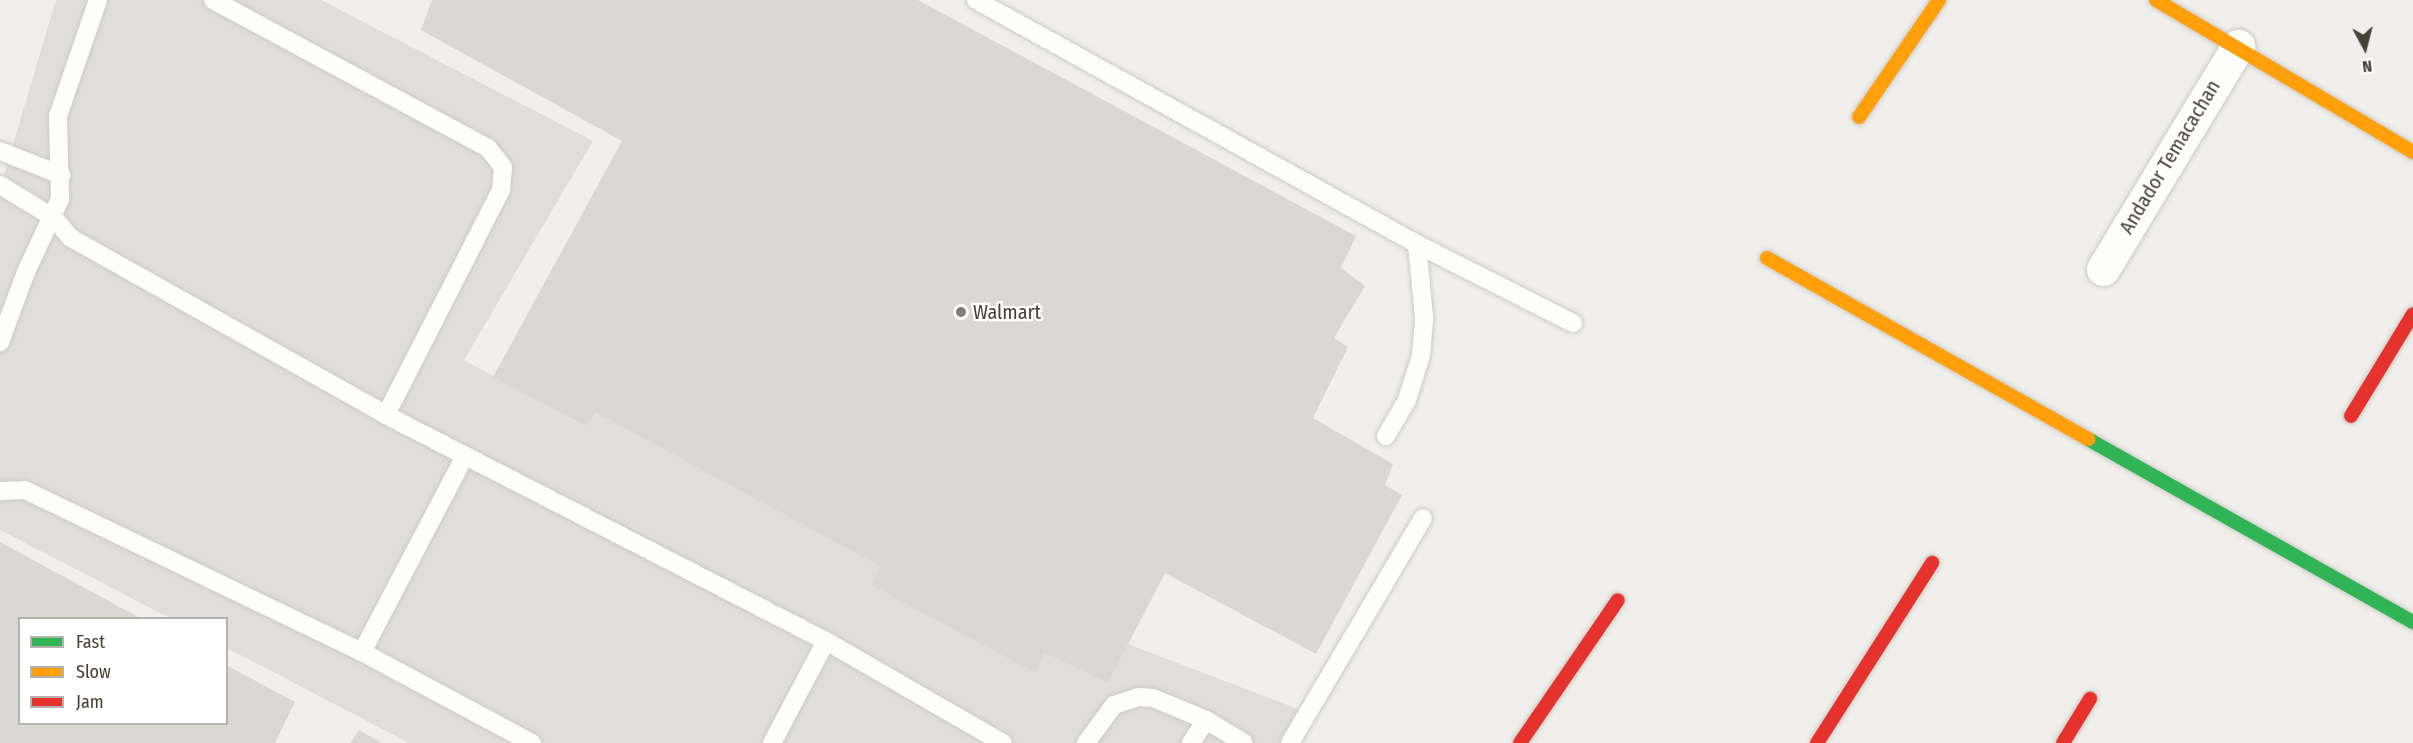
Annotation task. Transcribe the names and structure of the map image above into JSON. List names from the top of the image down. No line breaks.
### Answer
{"streets":{"street":["Andador Temacachan"]},"places":["Walmart"],"legend":["Fast","Slow","Jam"],"north":"bottom"}
